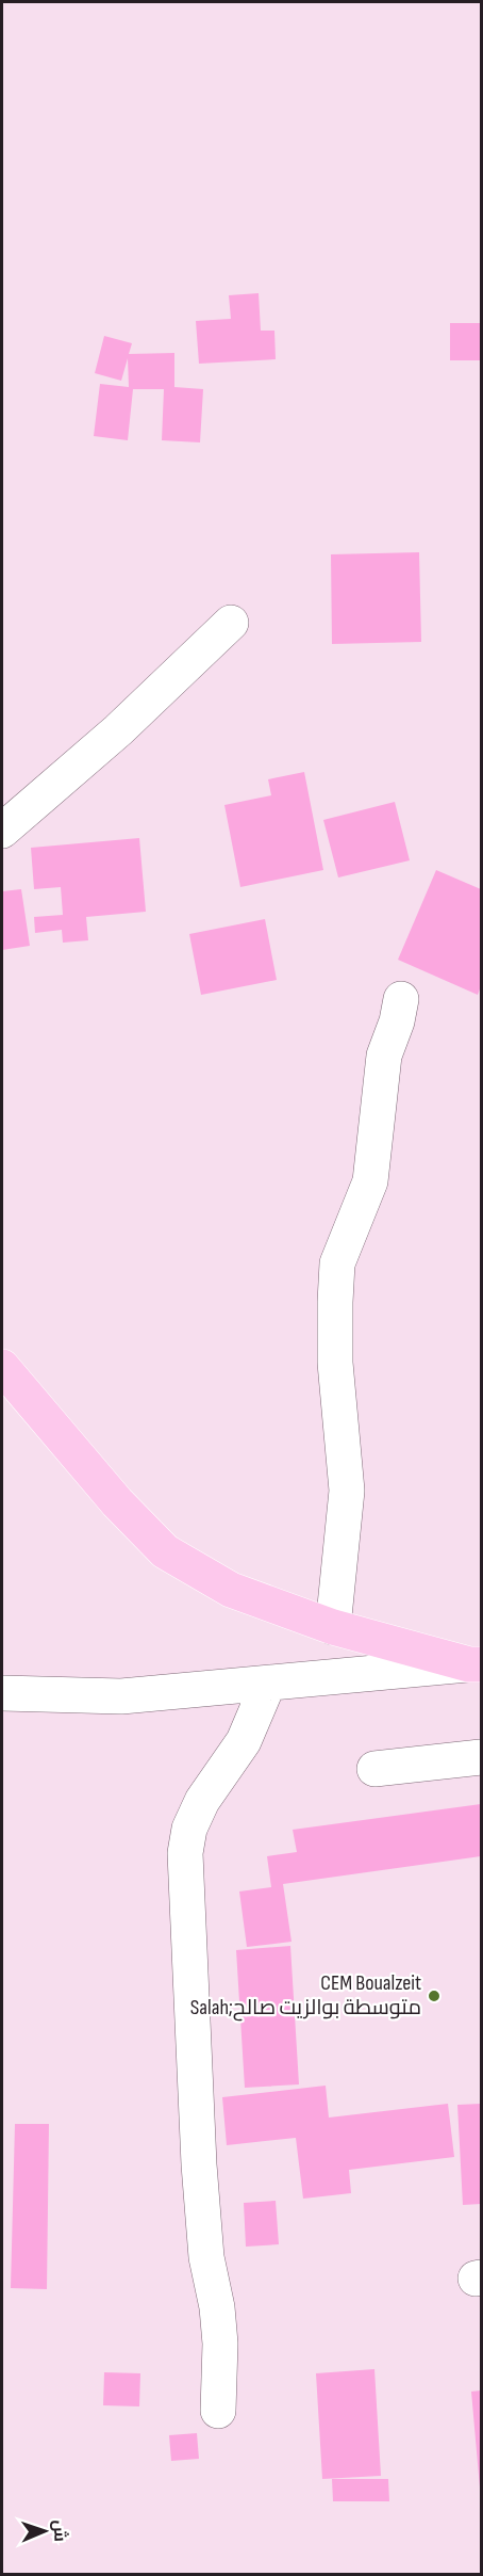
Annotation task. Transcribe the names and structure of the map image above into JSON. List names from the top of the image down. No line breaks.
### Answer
{"places":["CEM Boualzeit Salah;متوسطة بوالزيت صالح"],"north":"right"}
